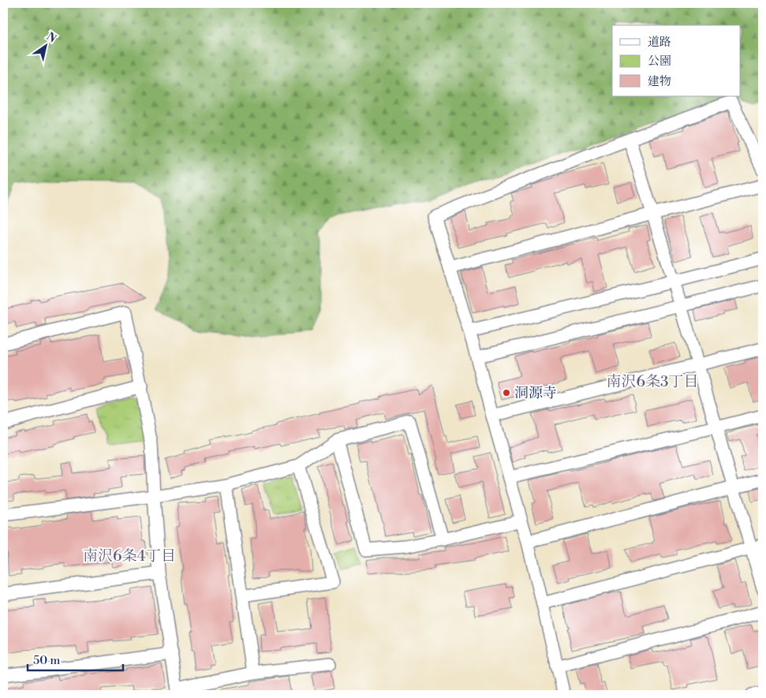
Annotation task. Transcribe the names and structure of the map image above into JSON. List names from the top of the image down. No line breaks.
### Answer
{"districts":["南沢6条3丁目","南沢6条4丁目"],"places":["洞源寺"],"legend":["道路","公園","建物"],"scale_bar":"50 m","north":"top right"}
